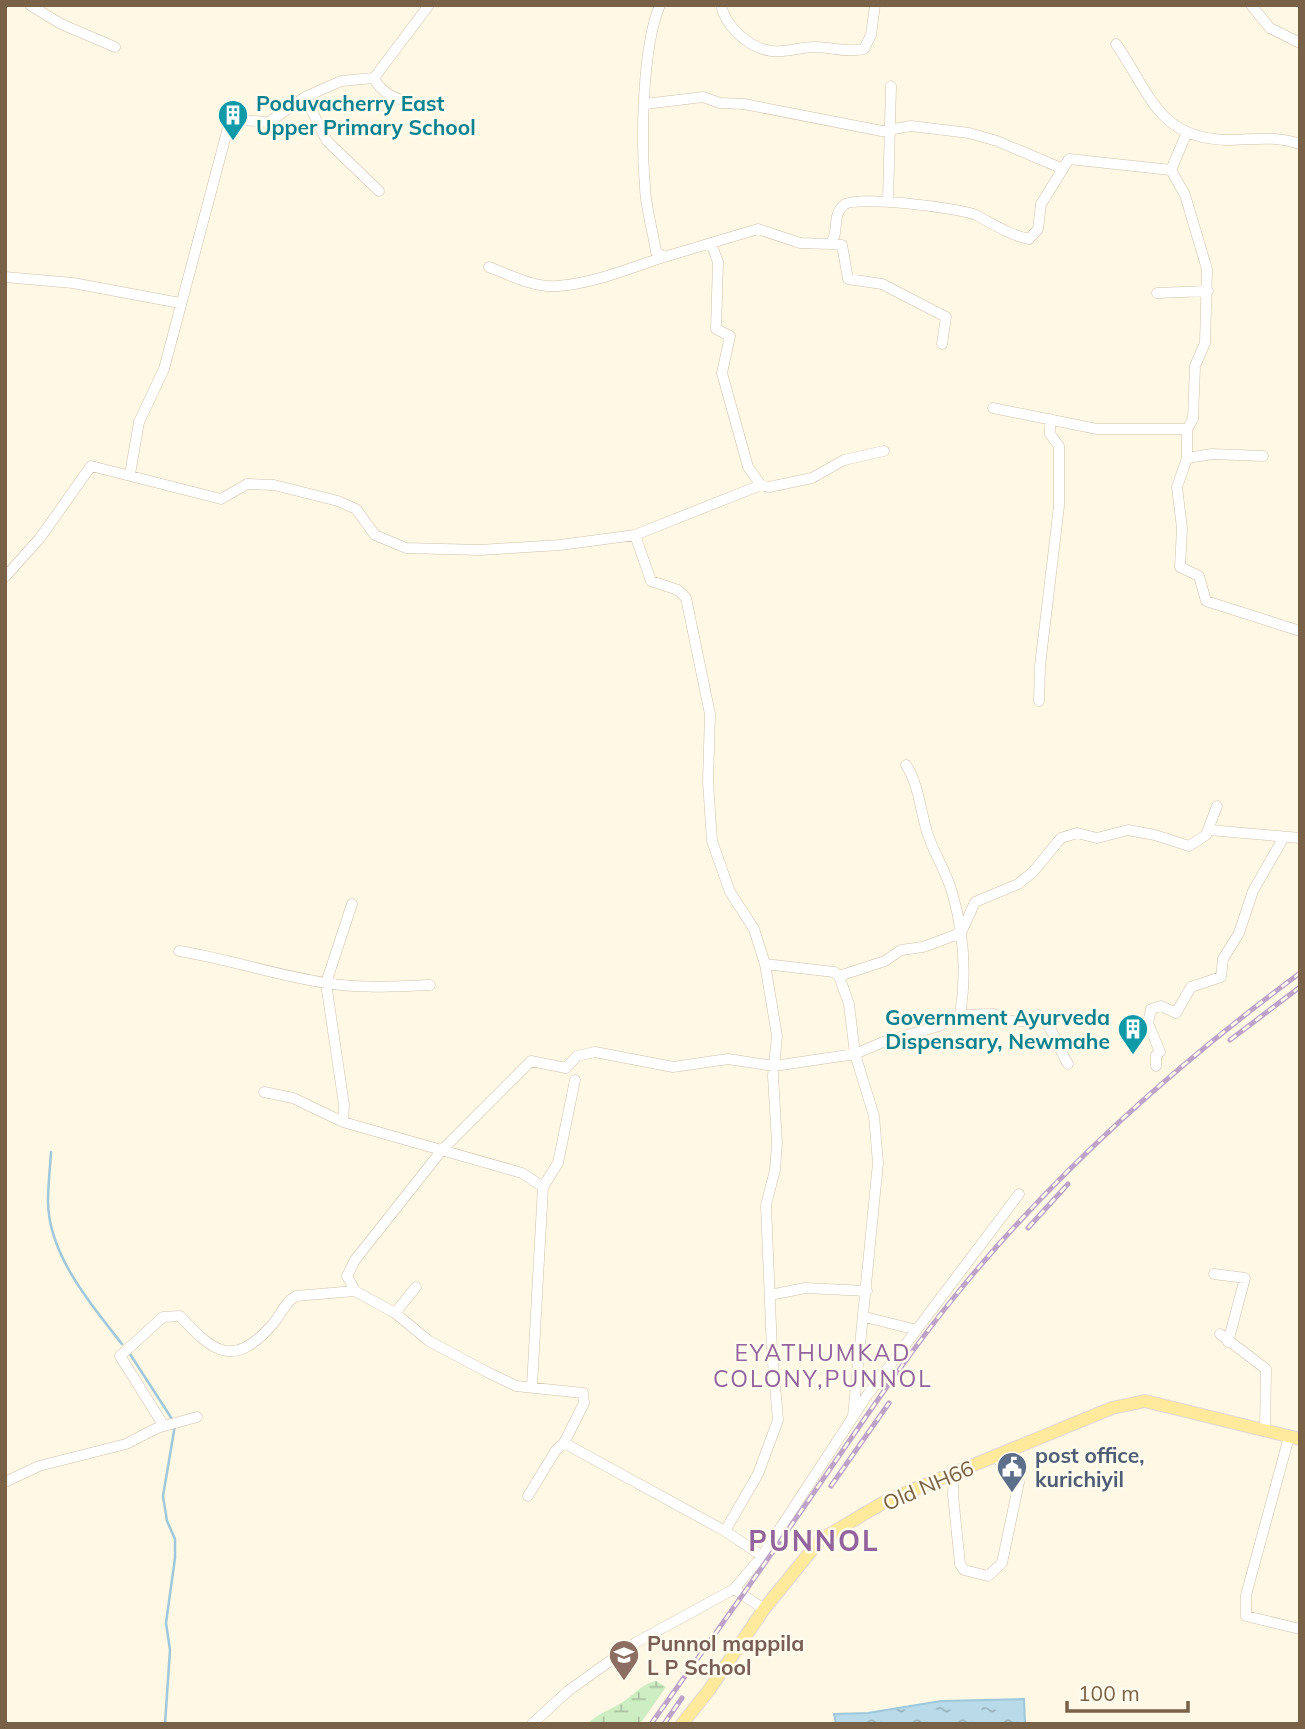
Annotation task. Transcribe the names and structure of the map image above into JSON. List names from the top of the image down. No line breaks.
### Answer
{"streets":{"main road":["Old NH66"]},"districts":["EYATHUMKAD COLONY,PUNNOL","PUNNOL"],"places":{"building":["Poduvacherry East Upper Primary School","Government Ayurveda Dispensary, Newmahe"],"public building":["post office, kurichiyil"],"school or university":["Punnol mappila L P School"]},"scale_bar":"100 m"}
